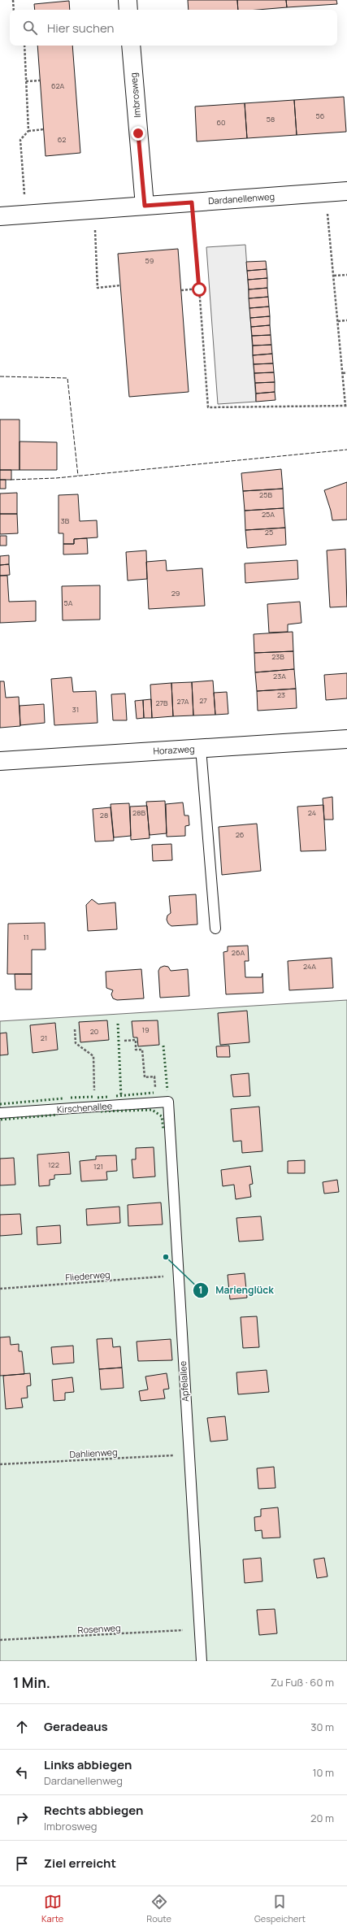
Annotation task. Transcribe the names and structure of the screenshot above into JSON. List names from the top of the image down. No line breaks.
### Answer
{"streets":{"street":["Imbrosweg","Dardanellenweg","Horazweg"],"lane":["Kirschenallee","Apfelallee"],"path":["Fliederweg","Dahlienweg","Rosenweg"]},"crossings":[["Imbrosweg","Dardanellenweg"],["Kirschenallee","Apfelallee"],["Fliederweg","Apfelallee"],["Apfelallee","Dahlienweg"],["Apfelallee","Rosenweg"]],"places":["Marienglück"],"house_numbers":["62A","56","58","60","62","59","25B","25A","3B","25","29","5A","23B","23A","23","27","27A","27B","31","28B","24","28","26","11","26A","24A","19","20","21","122","121"],"page":{"search":"Hier suchen","heading":["1 Min.","Zu Fuß · 60 m"],"list":[["Geradeaus","30 m"],["Links abbiegen","Dardanellenweg","10 m"],["Rechts abbiegen","Imbrosweg","20 m"],"Ziel erreicht"],"nav":["Karte","Route","Gespeichert"]}}
